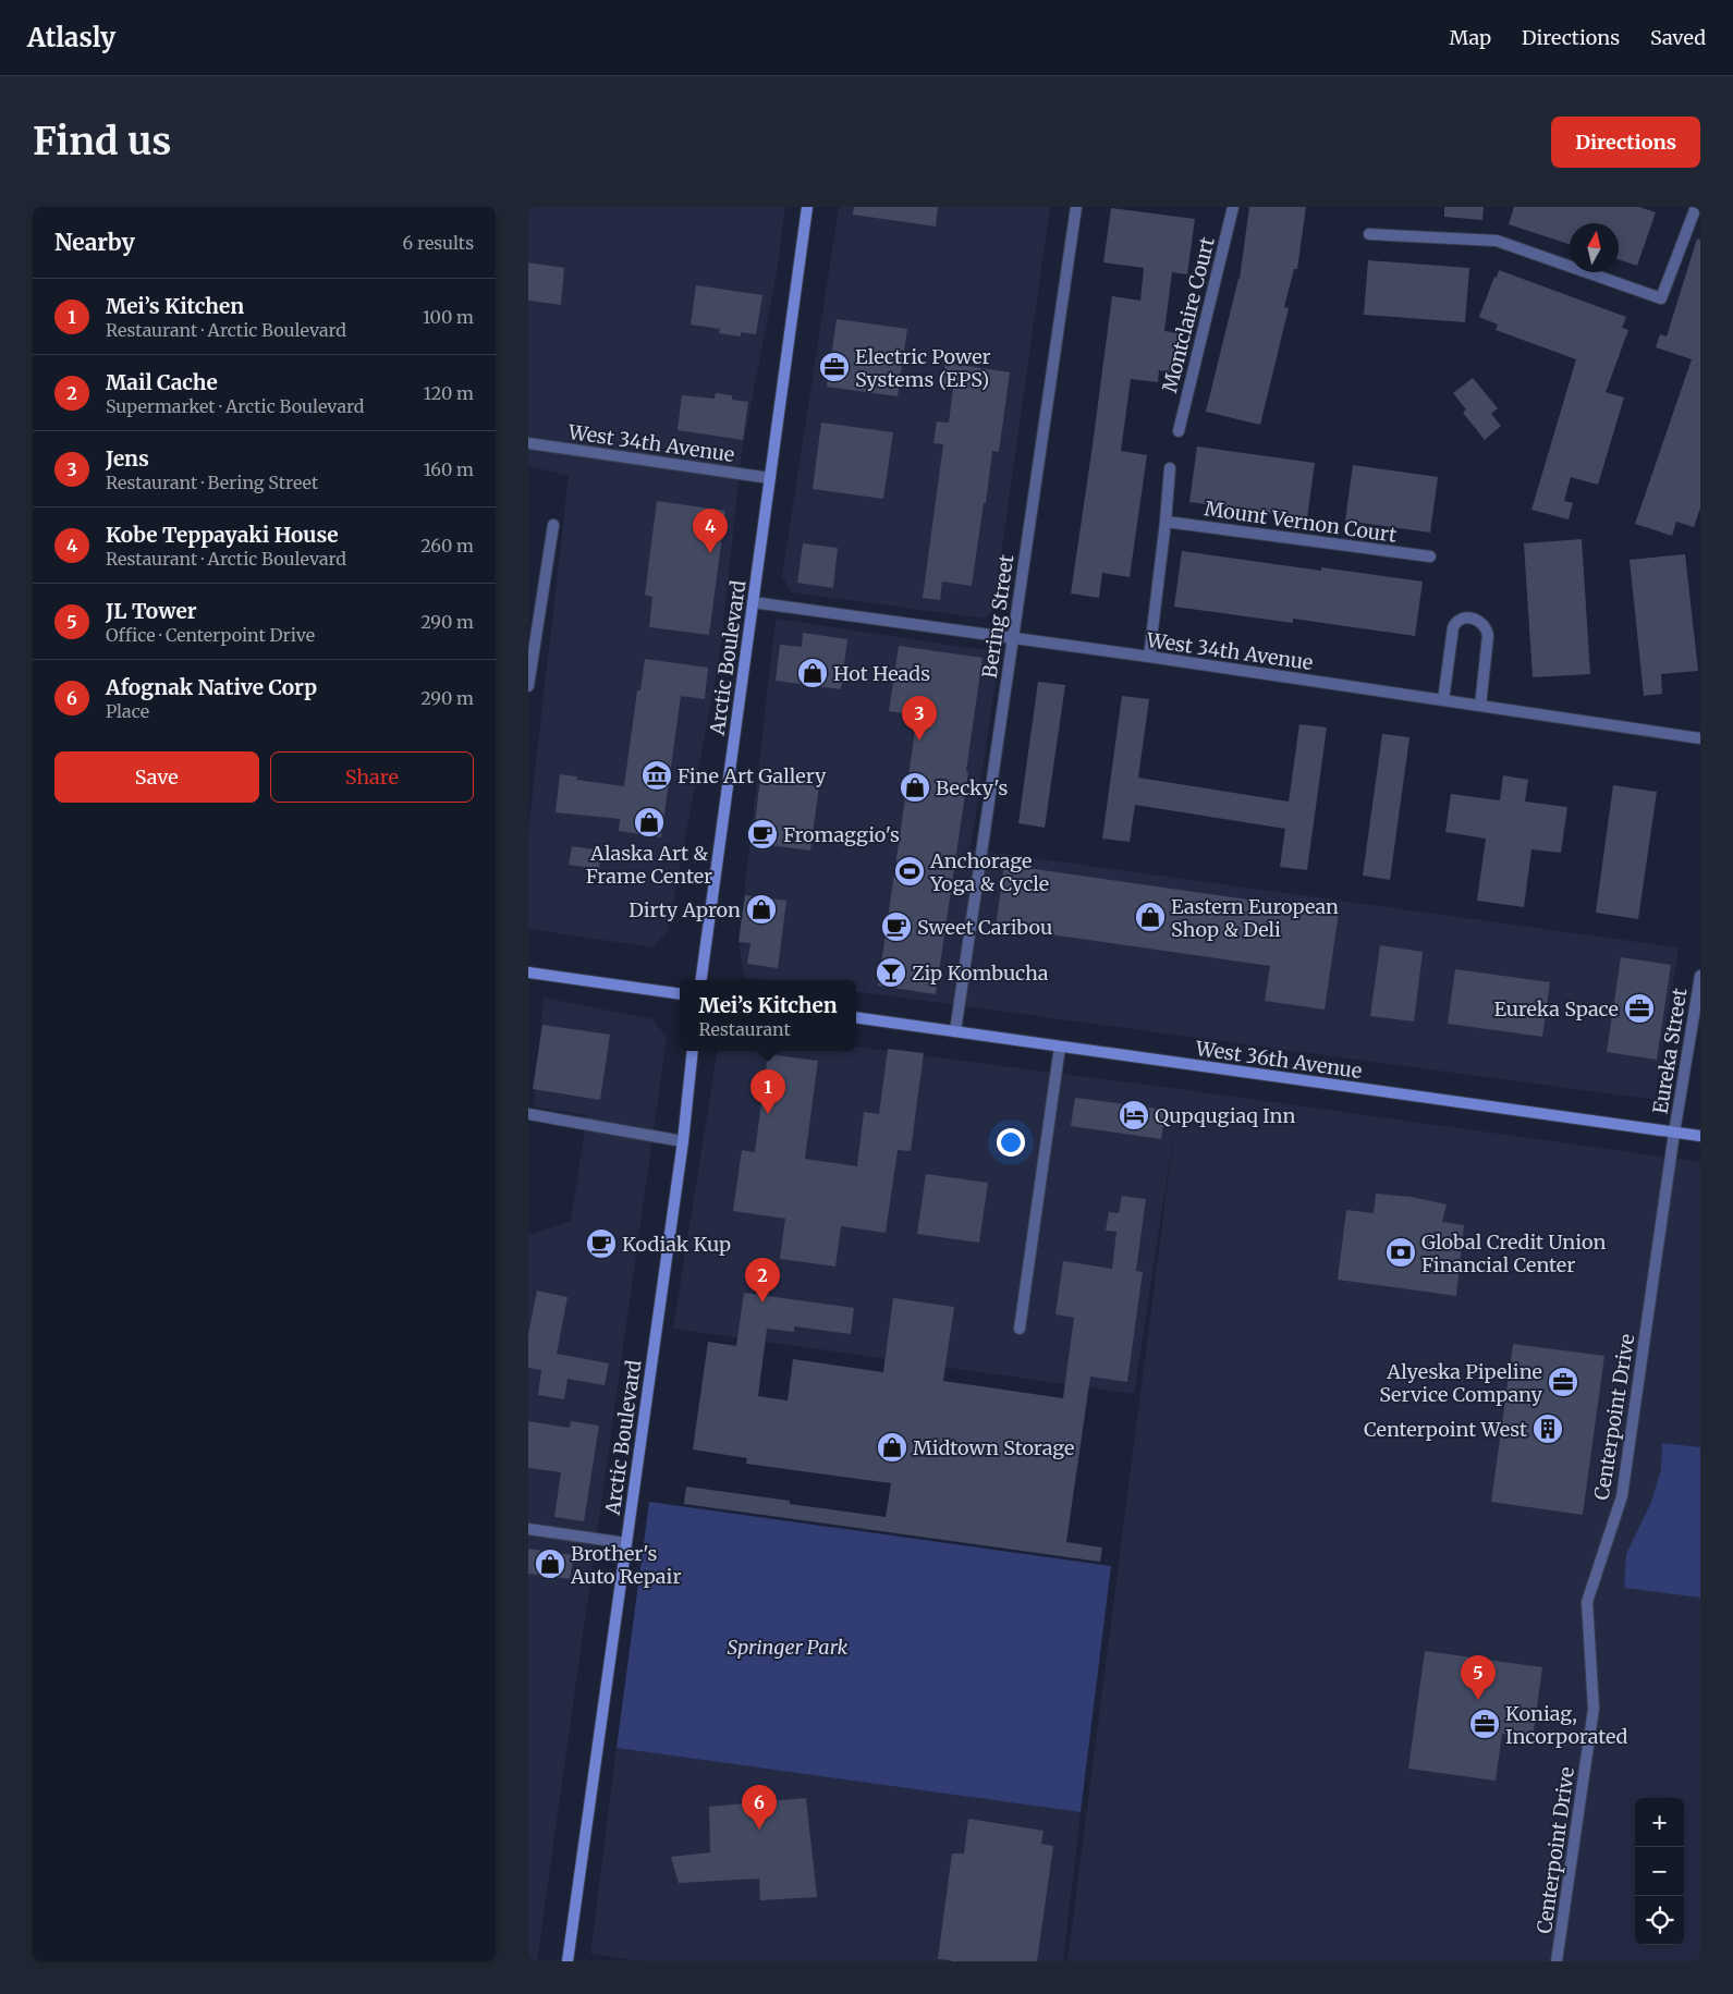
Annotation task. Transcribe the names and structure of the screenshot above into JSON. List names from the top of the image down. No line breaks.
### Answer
{"streets":{"main road":["Arctic Boulevard","West 36th Avenue"],"street":["Montclaire Court","West 34th Avenue","Mount Vernon Court","Bering Street","Eureka Street","Centerpoint Drive"]},"crossings":[["West 34th Avenue","Bering Street"],["West 34th Avenue","Arctic Boulevard"],["Bering Street","West 36th Avenue"],["Eureka Street","West 36th Avenue"],["Eureka Street","Centerpoint Drive"],["West 36th Avenue","Centerpoint Drive"]],"parks":["Springer Park"],"places":{"office":["Electric Power Systems (EPS)","Eureka Space","Alyeska Pipeline Service Company","Koniag, Incorporated"],"shop":["Hot Heads","Becky's","Alaska Art & Frame Center","Dirty Apron","Eastern European Shop & Deli","Midtown Storage","Brother's Auto Repair"],"museum":["Fine Art Gallery"],"cafe":["Fromaggio's","Sweet Caribou","Kodiak Kup"],"sports":["Anchorage Yoga & Cycle"],"bar":["Zip Kombucha"],"hotel":["Qupqugiaq Inn"],"bank":["Global Credit Union Financial Center"],"building":["Centerpoint West"]},"north":"top","page":{"header":"Atlasly","nav":["Map","Directions","Saved"],"buttons":["Directions",["Save","Share"]],"title":"Find us","heading":["Nearby","6 results"],"list":[{"mark":"1","name":"Mei’s Kitchen","note":"Restaurant · Arctic Boulevard","value":"100 m"},{"mark":"2","name":"Mail Cache","note":"Supermarket · Arctic Boulevard","value":"120 m"},{"mark":"3","name":"Jens","note":"Restaurant · Bering Street","value":"160 m"},{"mark":"4","name":"Kobe Teppayaki House","note":"Restaurant · Arctic Boulevard","value":"260 m"},{"mark":"5","name":"JL Tower","note":"Office · Centerpoint Drive","value":"290 m"},{"mark":"6","name":"Afognak Native Corp","note":"Place","value":"290 m"}],"pins":["4","3","1","2","5","6"],"popup":["Mei’s Kitchen","Restaurant"],"map_buttons":["+","−"]}}
